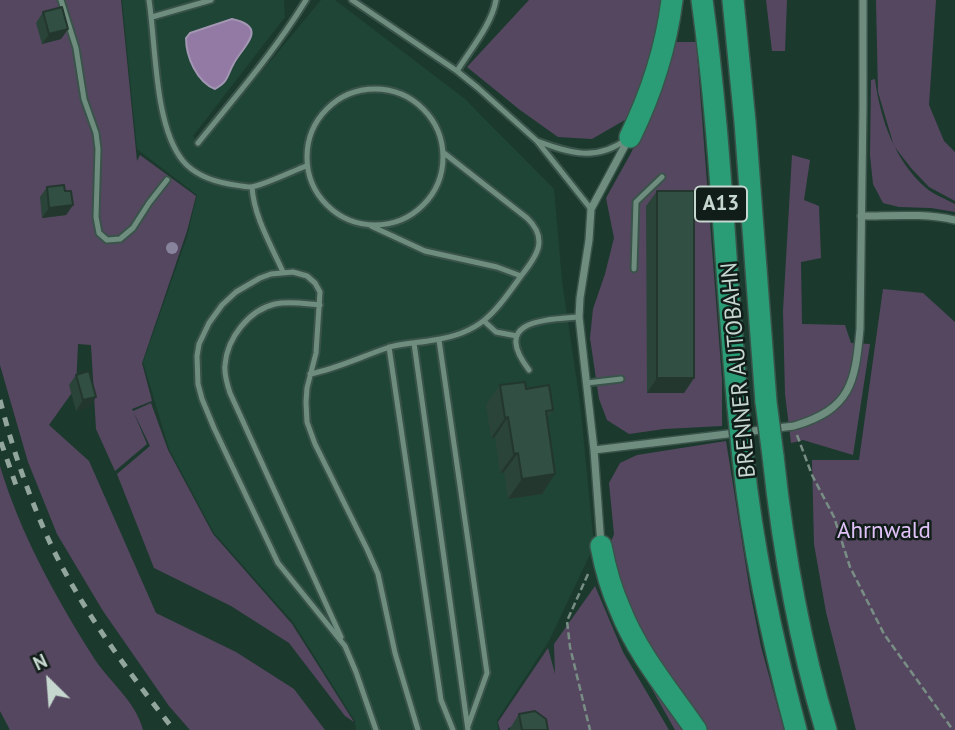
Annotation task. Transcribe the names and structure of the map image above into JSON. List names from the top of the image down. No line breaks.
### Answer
{"streets":{"highway":["A13","BRENNER AUTOBAHN"]},"parks":["Ahrnwald"],"north":"top left"}
